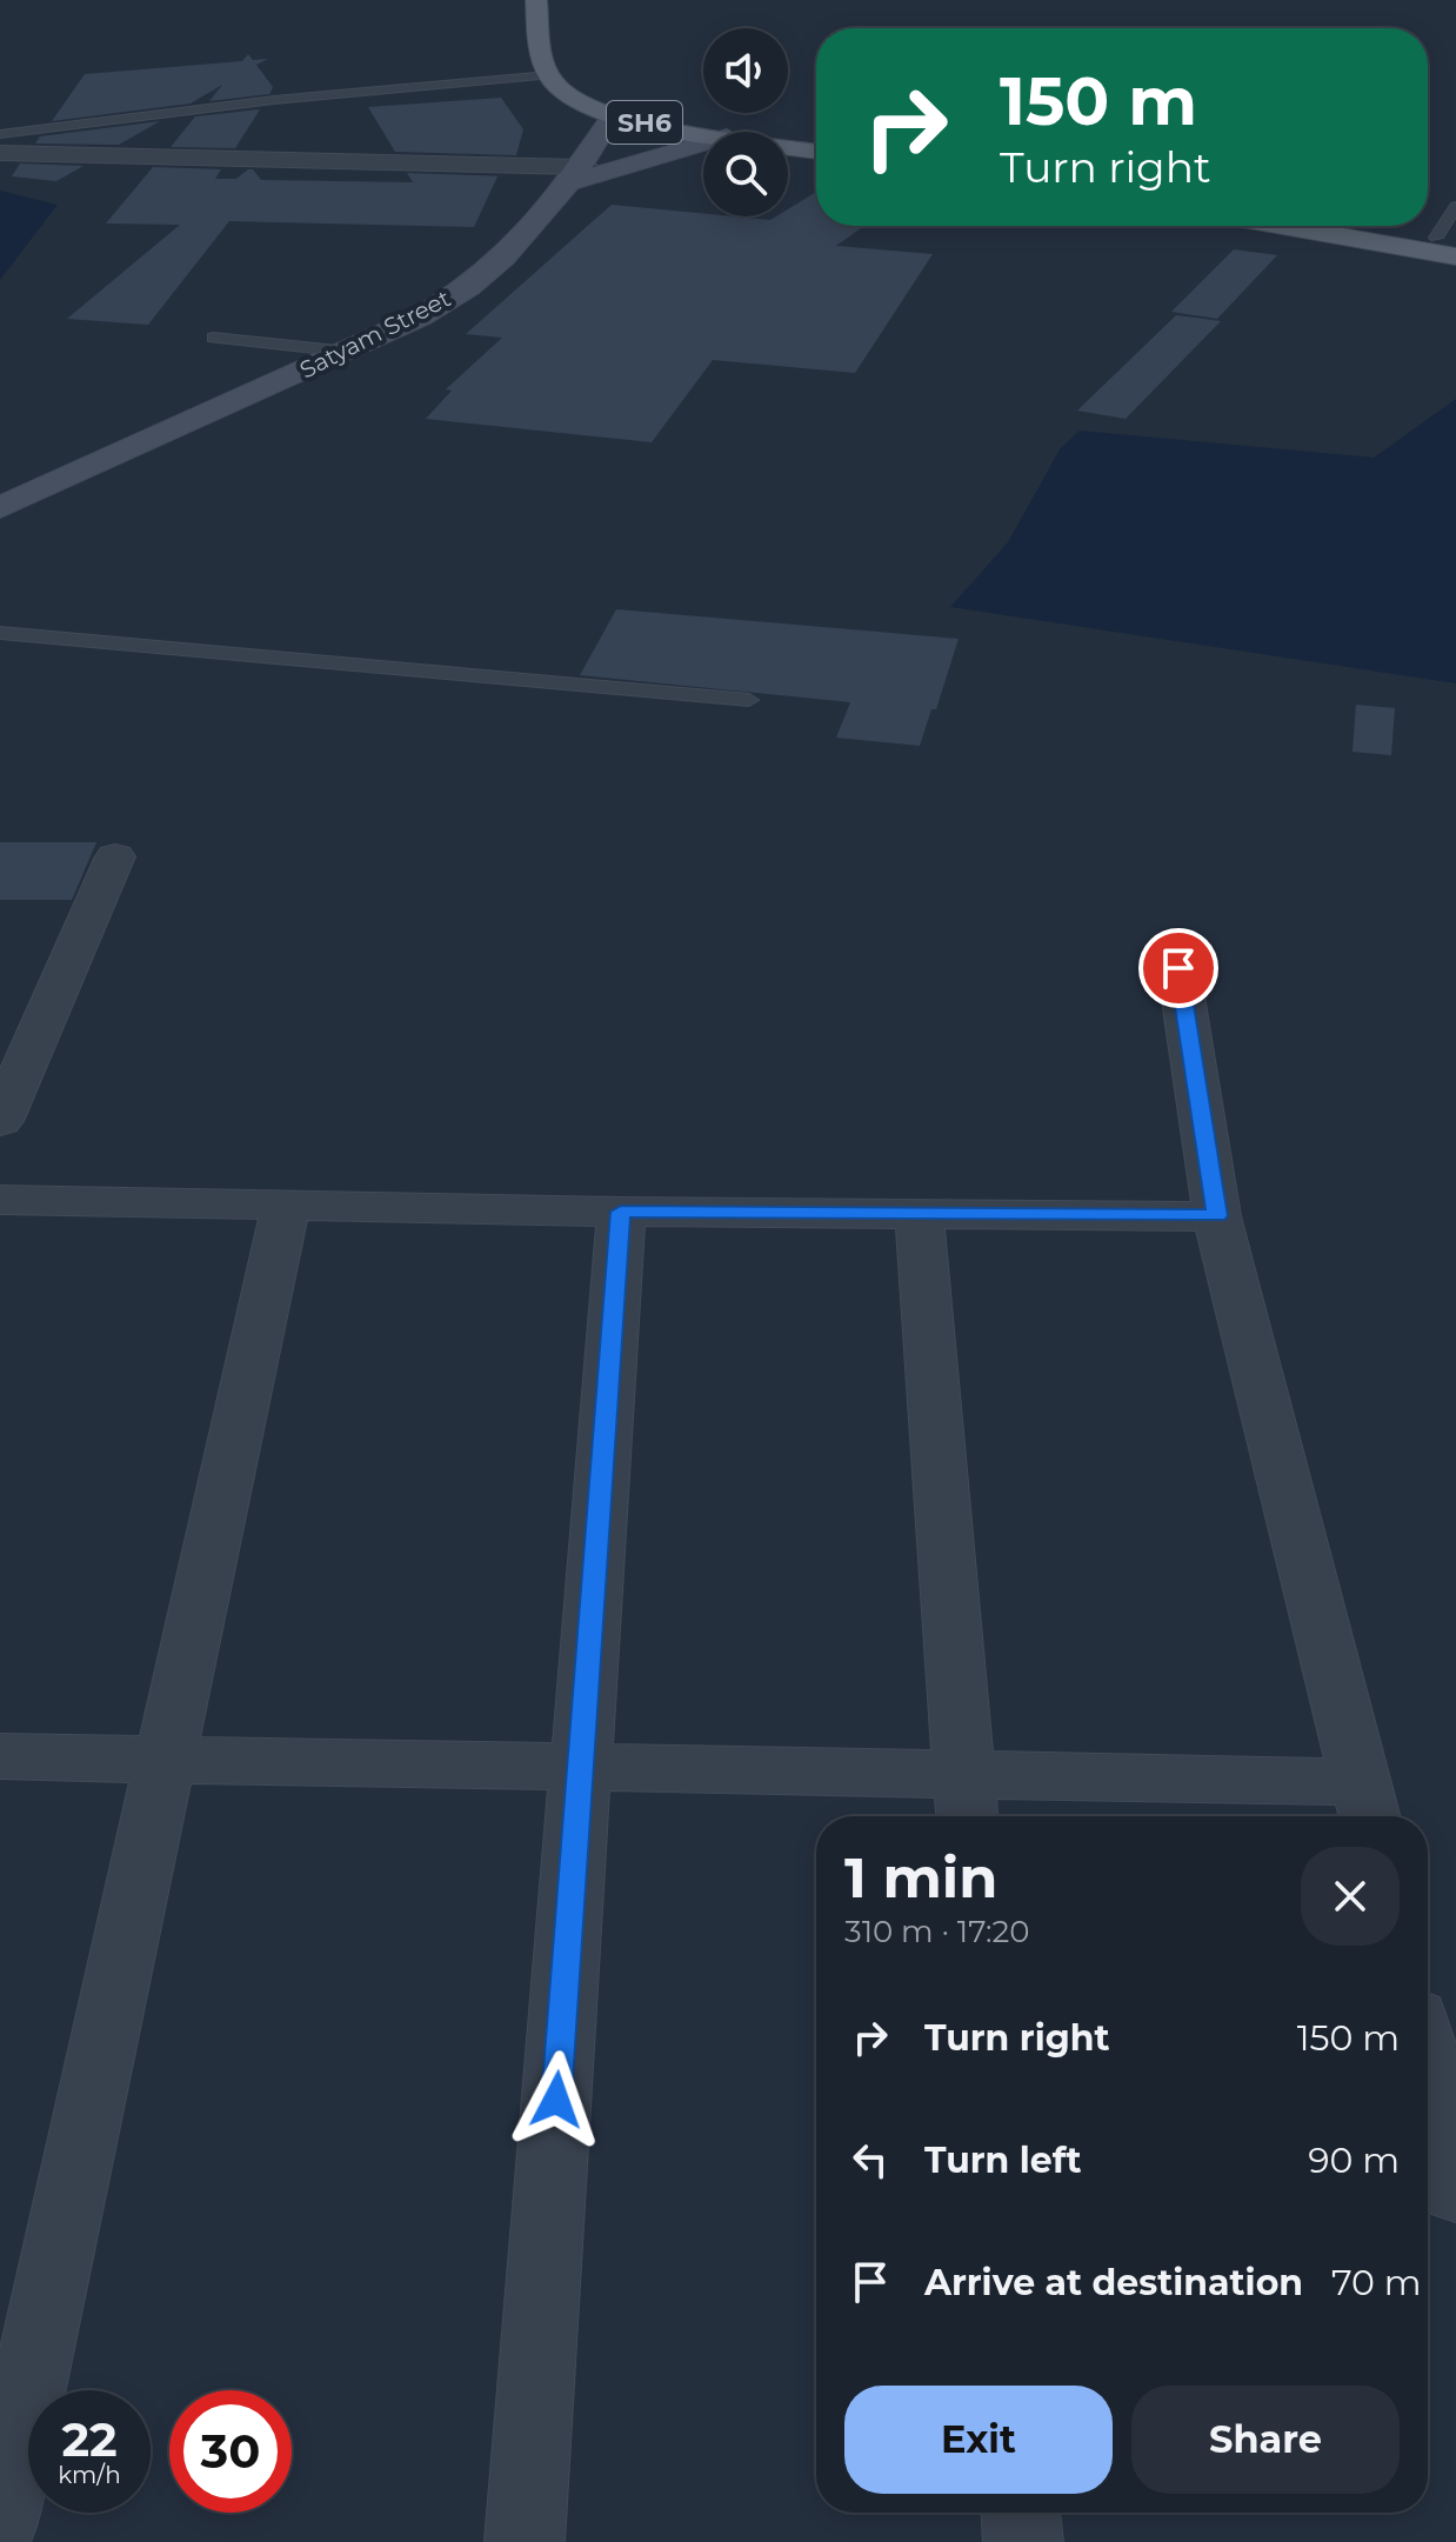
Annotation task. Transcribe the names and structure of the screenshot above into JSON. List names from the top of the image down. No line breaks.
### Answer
{"streets":{"main road":["SH6"],"street":["Satyam Street"]},"crossings":[["SH6","Satyam Street"]],"page":{"turn":["150 m","Turn right"],"heading":["1 min","310 m · 17:20"],"list":[{"name":"Turn right","value":"150 m"},{"name":"Turn left","value":"90 m"},{"name":"Arrive at destination","value":"70 m"}],"buttons":["Exit","Share"],"speed":"22 km/h","limit":"30"}}
